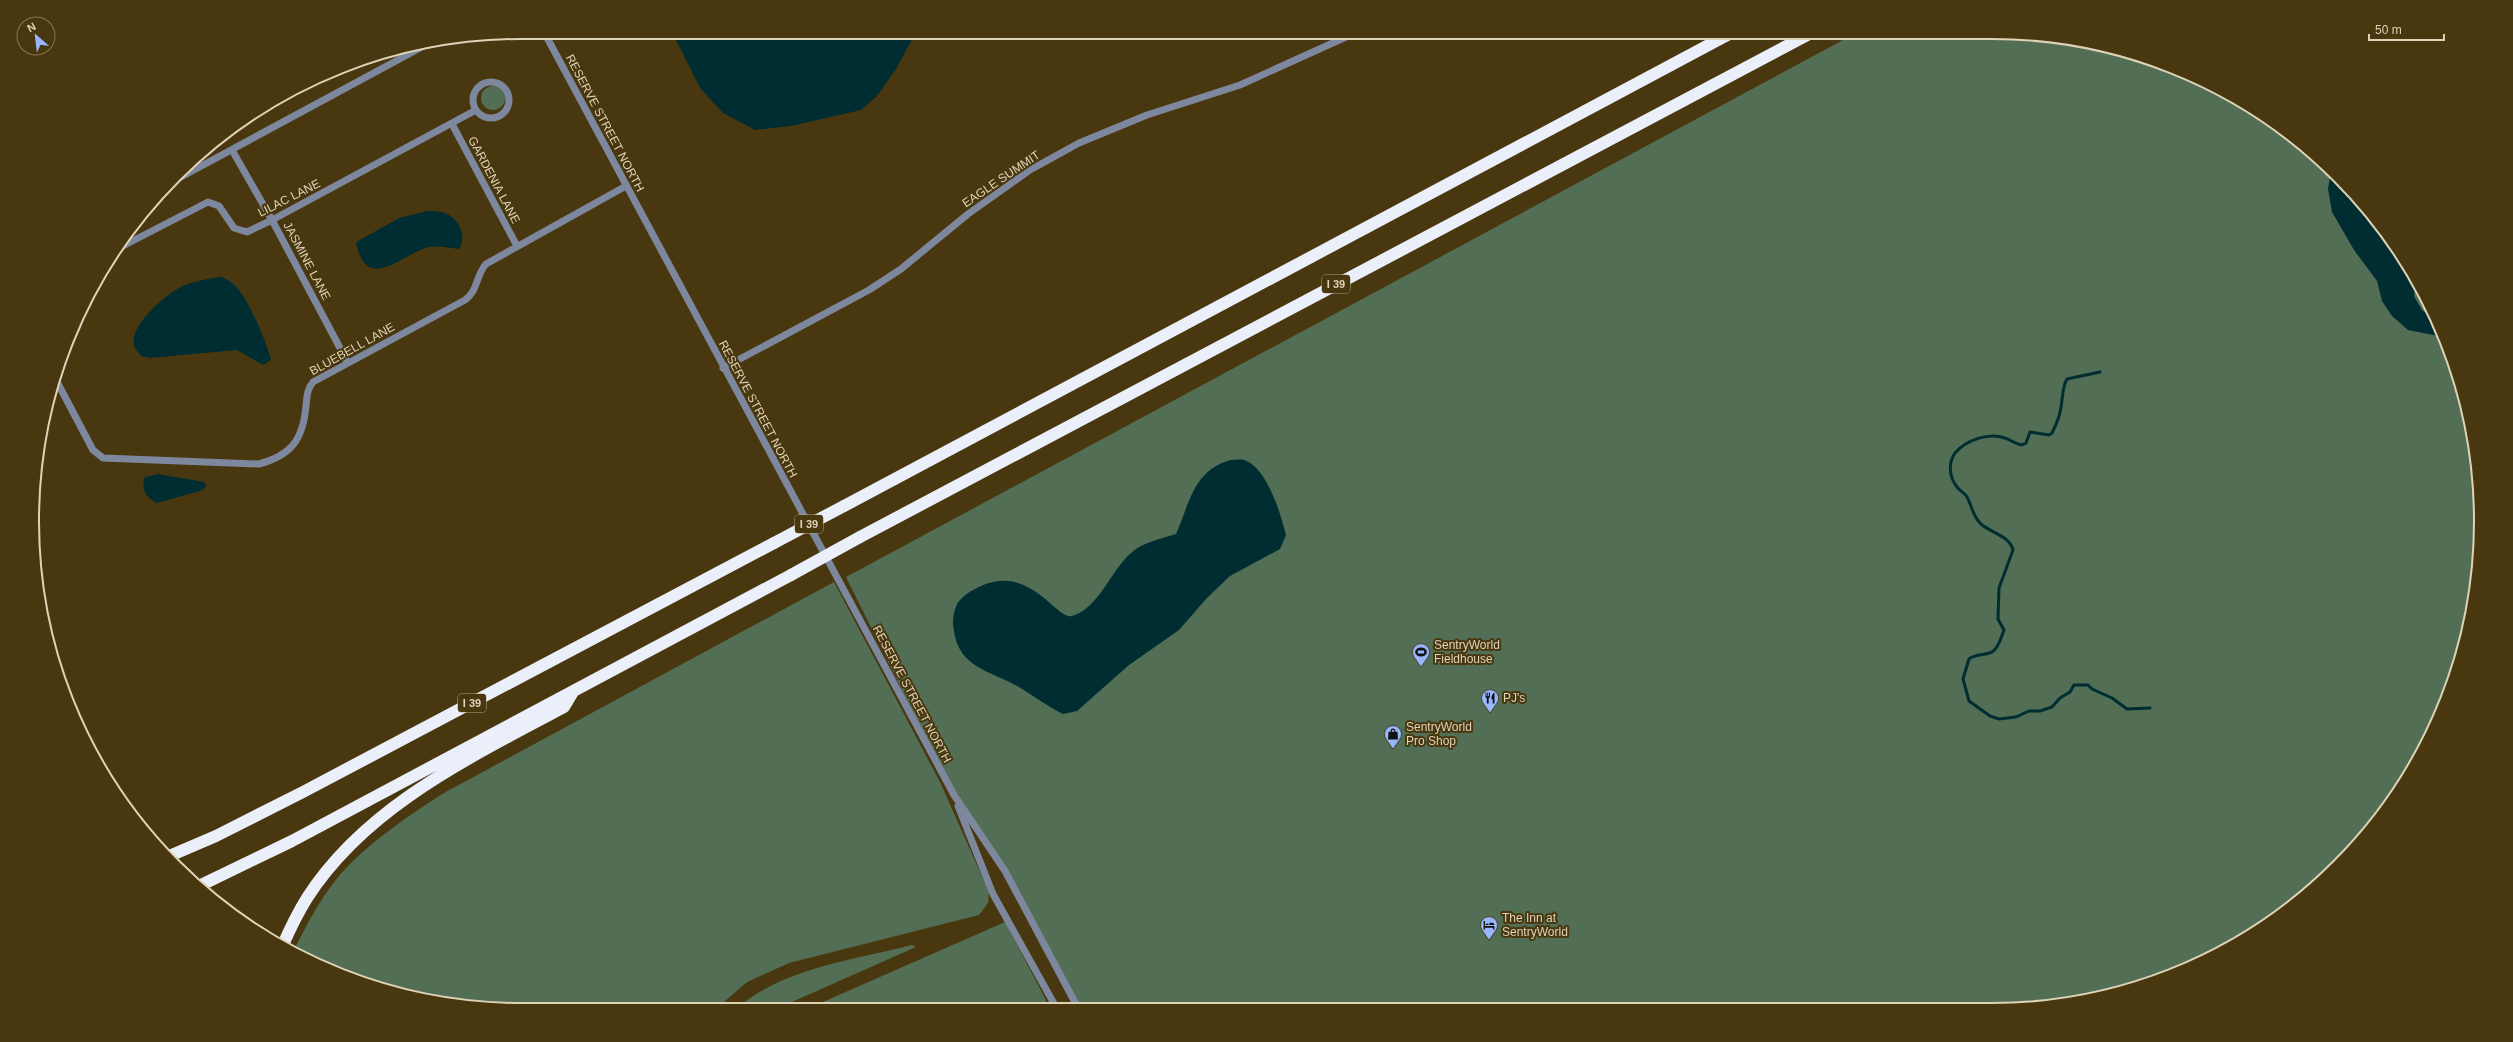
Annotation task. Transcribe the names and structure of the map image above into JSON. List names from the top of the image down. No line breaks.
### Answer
{"streets":{"highway":["I 39"],"street":["RESERVE STREET NORTH","EAGLE SUMMIT","GARDENIA LANE","LILAC LANE","JASMINE LANE","BLUEBELL LANE"]},"crossings":[["RESERVE STREET NORTH","EAGLE SUMMIT"],["RESERVE STREET NORTH","BLUEBELL LANE"],["GARDENIA LANE","LILAC LANE"],["GARDENIA LANE","BLUEBELL LANE"],["LILAC LANE","JASMINE LANE"],["JASMINE LANE","BLUEBELL LANE"]],"places":{"sports":["SentryWorld Fieldhouse"],"restaurant":["PJ's"],"shop":["SentryWorld Pro Shop"],"hotel":["The Inn at SentryWorld"]},"scale_bar":"50 m","north":"top left"}
